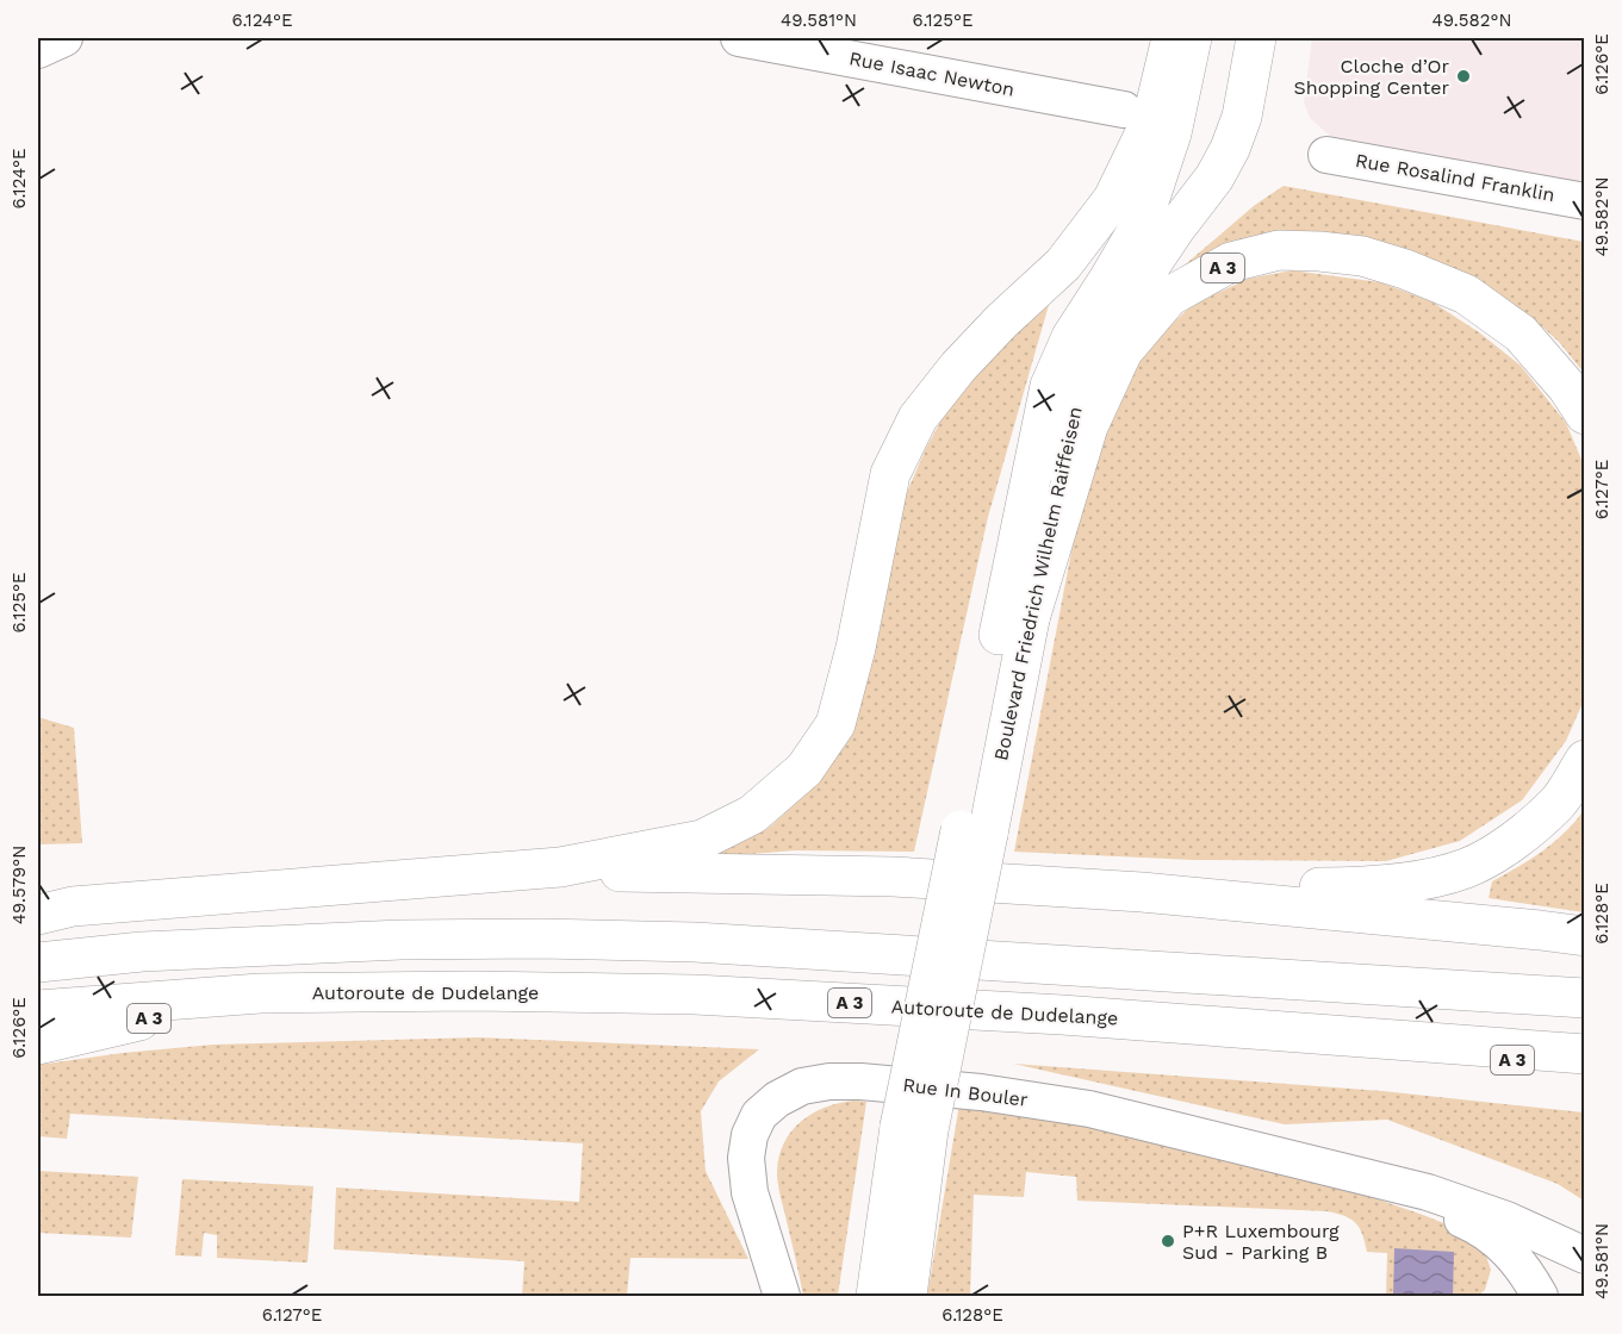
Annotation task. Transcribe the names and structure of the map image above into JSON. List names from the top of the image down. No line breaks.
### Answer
{"streets":{"main road":["A 3","Boulevard Friedrich Wilhelm Raiffeisen","Autoroute de Dudelange"],"street":["Rue Isaac Newton","Rue Rosalind Franklin","Rue In Bouler"]},"crossings":[["A 3","Boulevard Friedrich Wilhelm Raiffeisen"],["A 3","Autoroute de Dudelange"]],"places":["Cloche d’Or Shopping Center","P+R Luxembourg Sud - Parking B"],"coordinates":["6.124°E","49.581°N","6.125°E","49.582°N","6.126°E","6.127°E","49.579°N","6.128°E"]}
